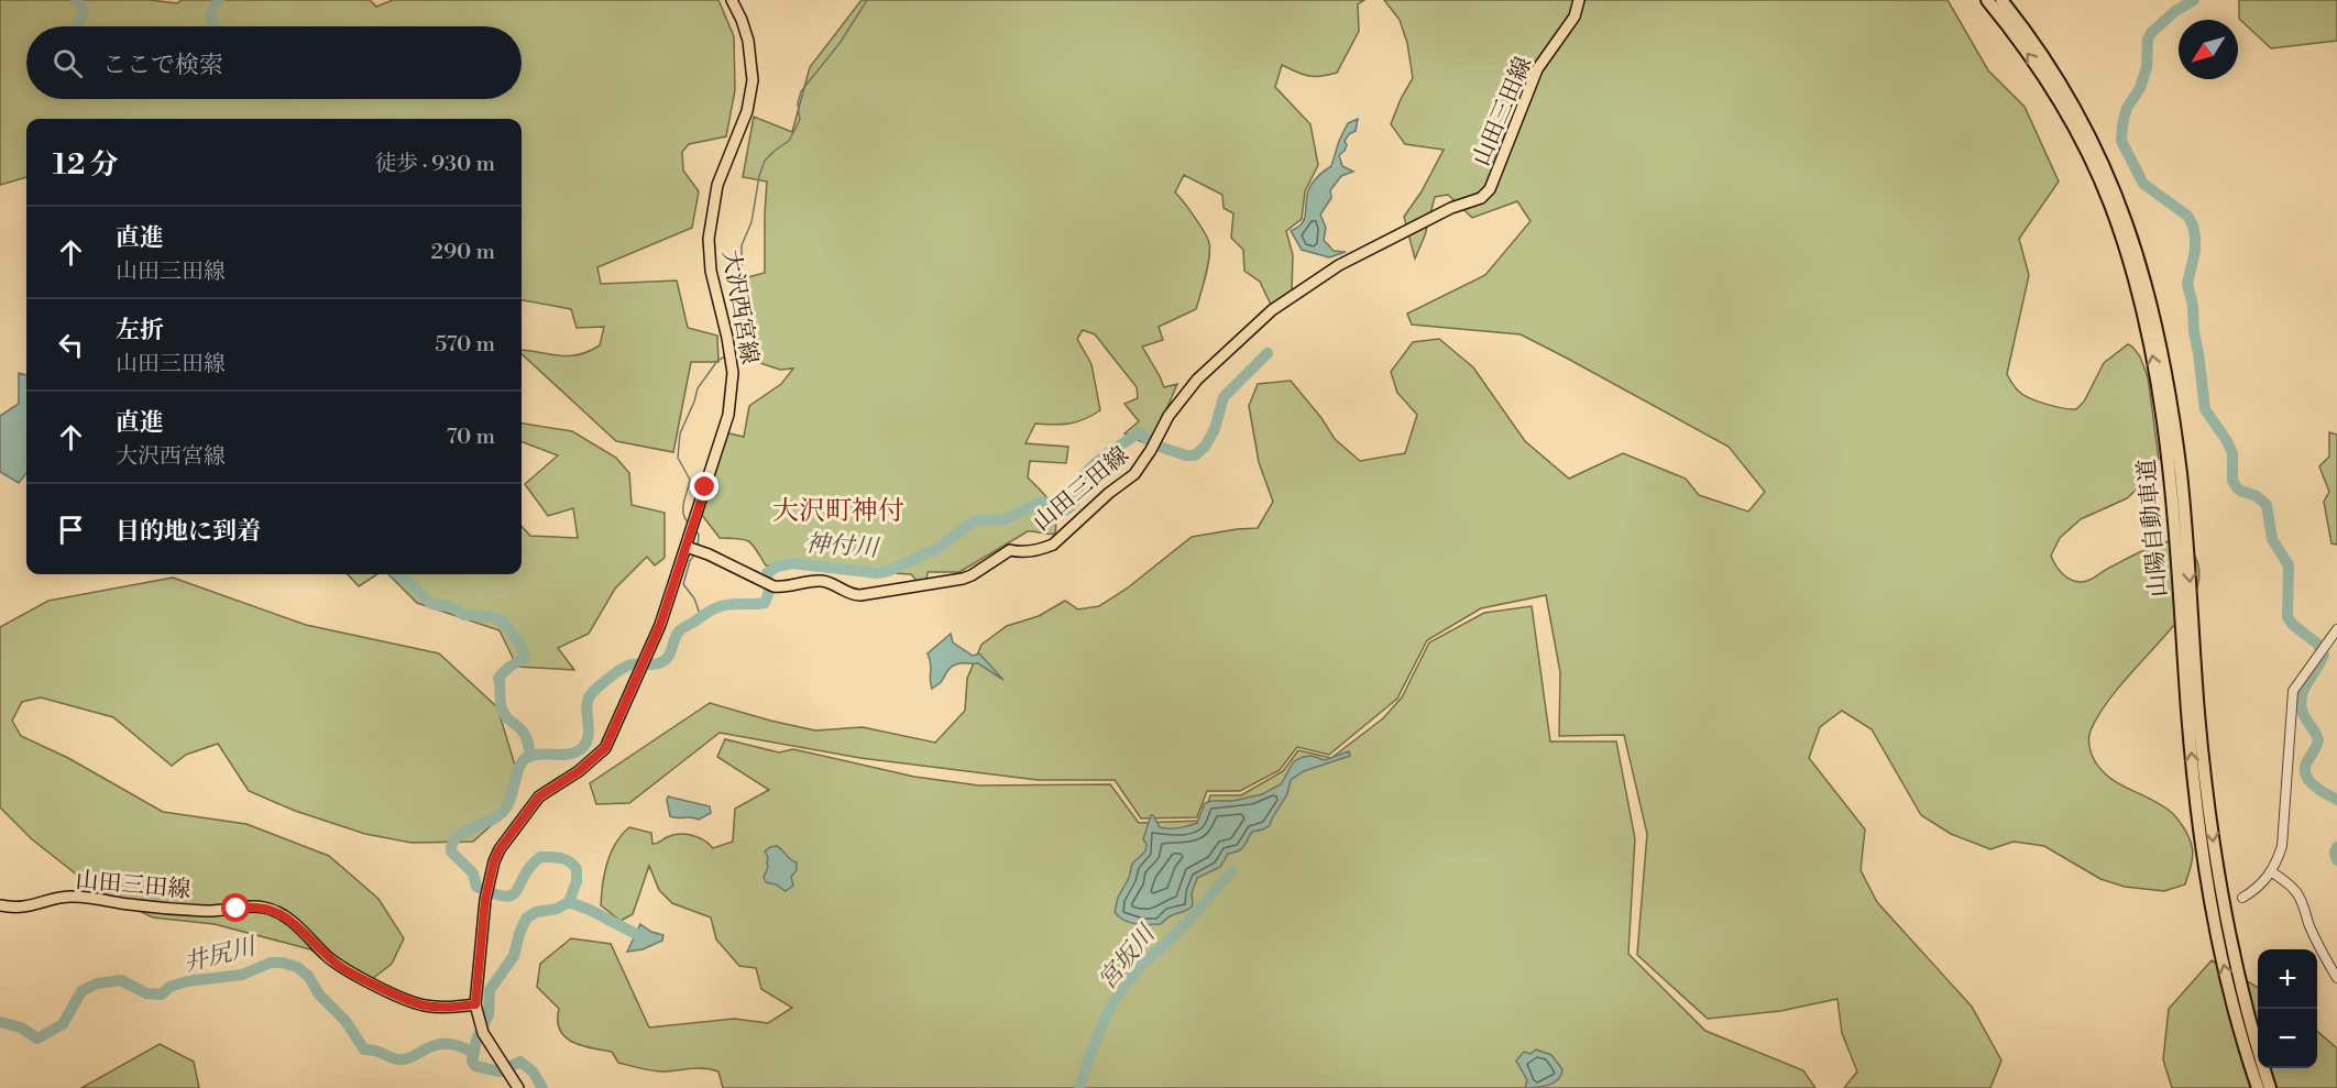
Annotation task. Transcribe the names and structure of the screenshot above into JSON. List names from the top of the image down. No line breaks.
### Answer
{"streets":{"highway":["山陽自動車道"],"main road":["山田三田線","大沢西宮線"]},"crossings":[["山田三田線","大沢西宮線"]],"districts":["大沢町神付"],"water":["神付川","井尻川","宮坂川"],"north":"bottom left","page":{"search":"ここで検索","heading":["12 分","徒歩 · 930 m"],"list":[["直進","山田三田線","290 m"],["左折","山田三田線","570 m"],["直進","大沢西宮線","70 m"],"目的地に到着"],"map_buttons":["+","−"]}}
